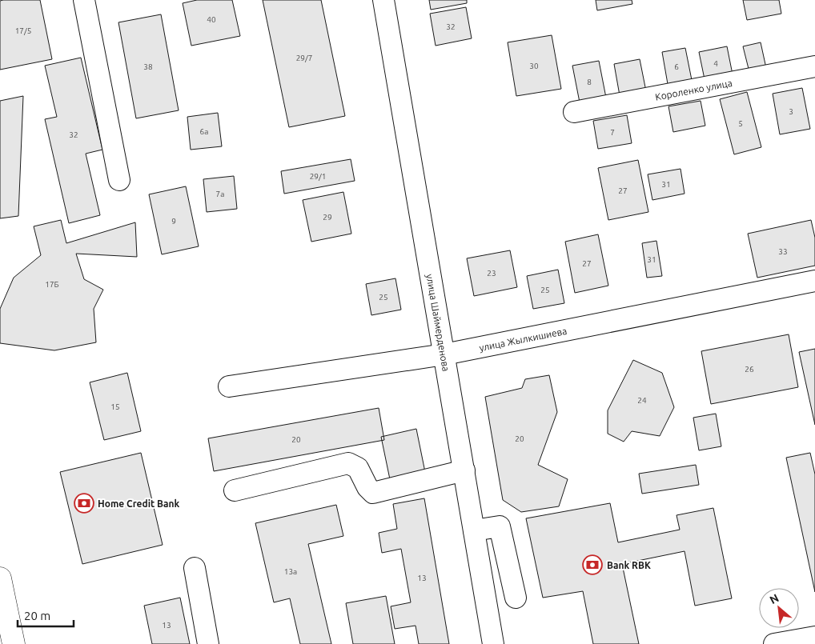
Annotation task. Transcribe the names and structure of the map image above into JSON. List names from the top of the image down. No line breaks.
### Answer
{"streets":{"street":["Короленко улица","улица Шаймерденова","улица Жылкишиева"]},"crossings":[["улица Шаймерденова","улица Жылкишиева"]],"places":{"bank":["Home Credit Bank","Bank RBK"]},"house_numbers":["40","32","17/5","29/7","4","30","38","6","8","3","5","6а","7","32","29/1","31","27","7а","29","9","33","31","27","23","17Б","25","25","26","24","15","20","20","13а","13","13"],"scale_bar":"20 m","north":"top left"}
